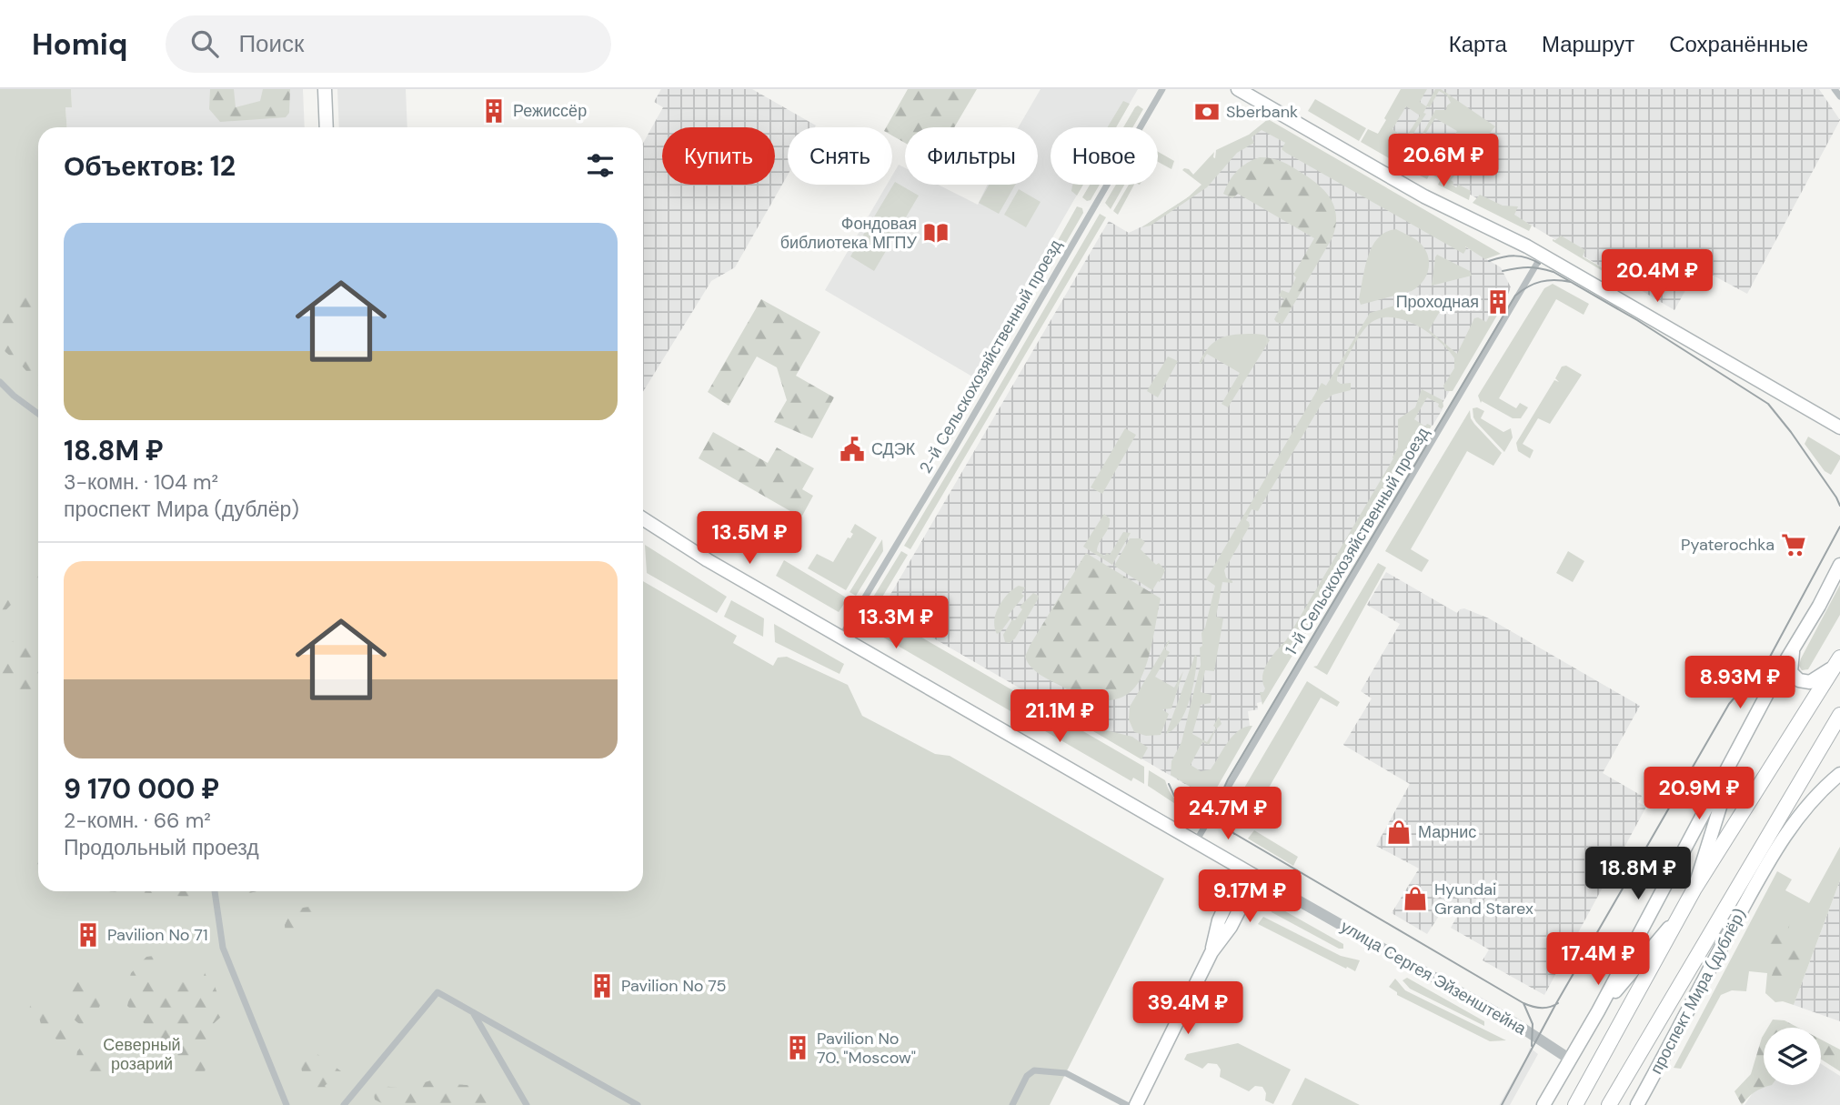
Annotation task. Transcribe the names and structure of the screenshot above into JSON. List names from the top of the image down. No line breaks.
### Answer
{"streets":{"main road":["улица Сергея Эйзенштейна","проспект Мира (дублёр)"],"street":["2-й Сельскохозяйственный проезд","1-й Сельскохозяйственный проезд"]},"crossings":[["2-й Сельскохозяйственный проезд","улица Сергея Эйзенштейна"],["1-й Сельскохозяйственный проезд","улица Сергея Эйзенштейна"]],"parks":["Северный розарий"],"places":{"building":["Режиссёр","Проходная","Pavilion No 71","Pavilion No 75","Pavilion No 70. \"Moscow\""],"bank":["Sberbank"],"library":["Фондовая библиотека МГПУ"],"public building":["СДЭК"],"supermarket":["Pyaterochka"],"shop":["Марнис","Hyundai Grand Starex"]},"page":{"header":"Homiq","search":"Поиск","nav":["Карта","Маршрут","Сохранённые"],"chip":["Купить","Снять","Фильтры","Новое"],"heading":"Объектов: 12","price":["20.6M ₽","20.4M ₽","13.5M ₽","13.3M ₽","8.93M ₽","21.1M ₽","20.9M ₽","24.7M ₽","18.8M ₽","9.17M ₽","17.4M ₽","39.4M ₽"],"list":[{"name":"18.8M ₽","note":"3-комн. · 104 m² · проспект Мира (дублёр)"},{"name":"9 170 000 ₽","note":"2-комн. · 66 m² · Продольный проезд"}]}}
